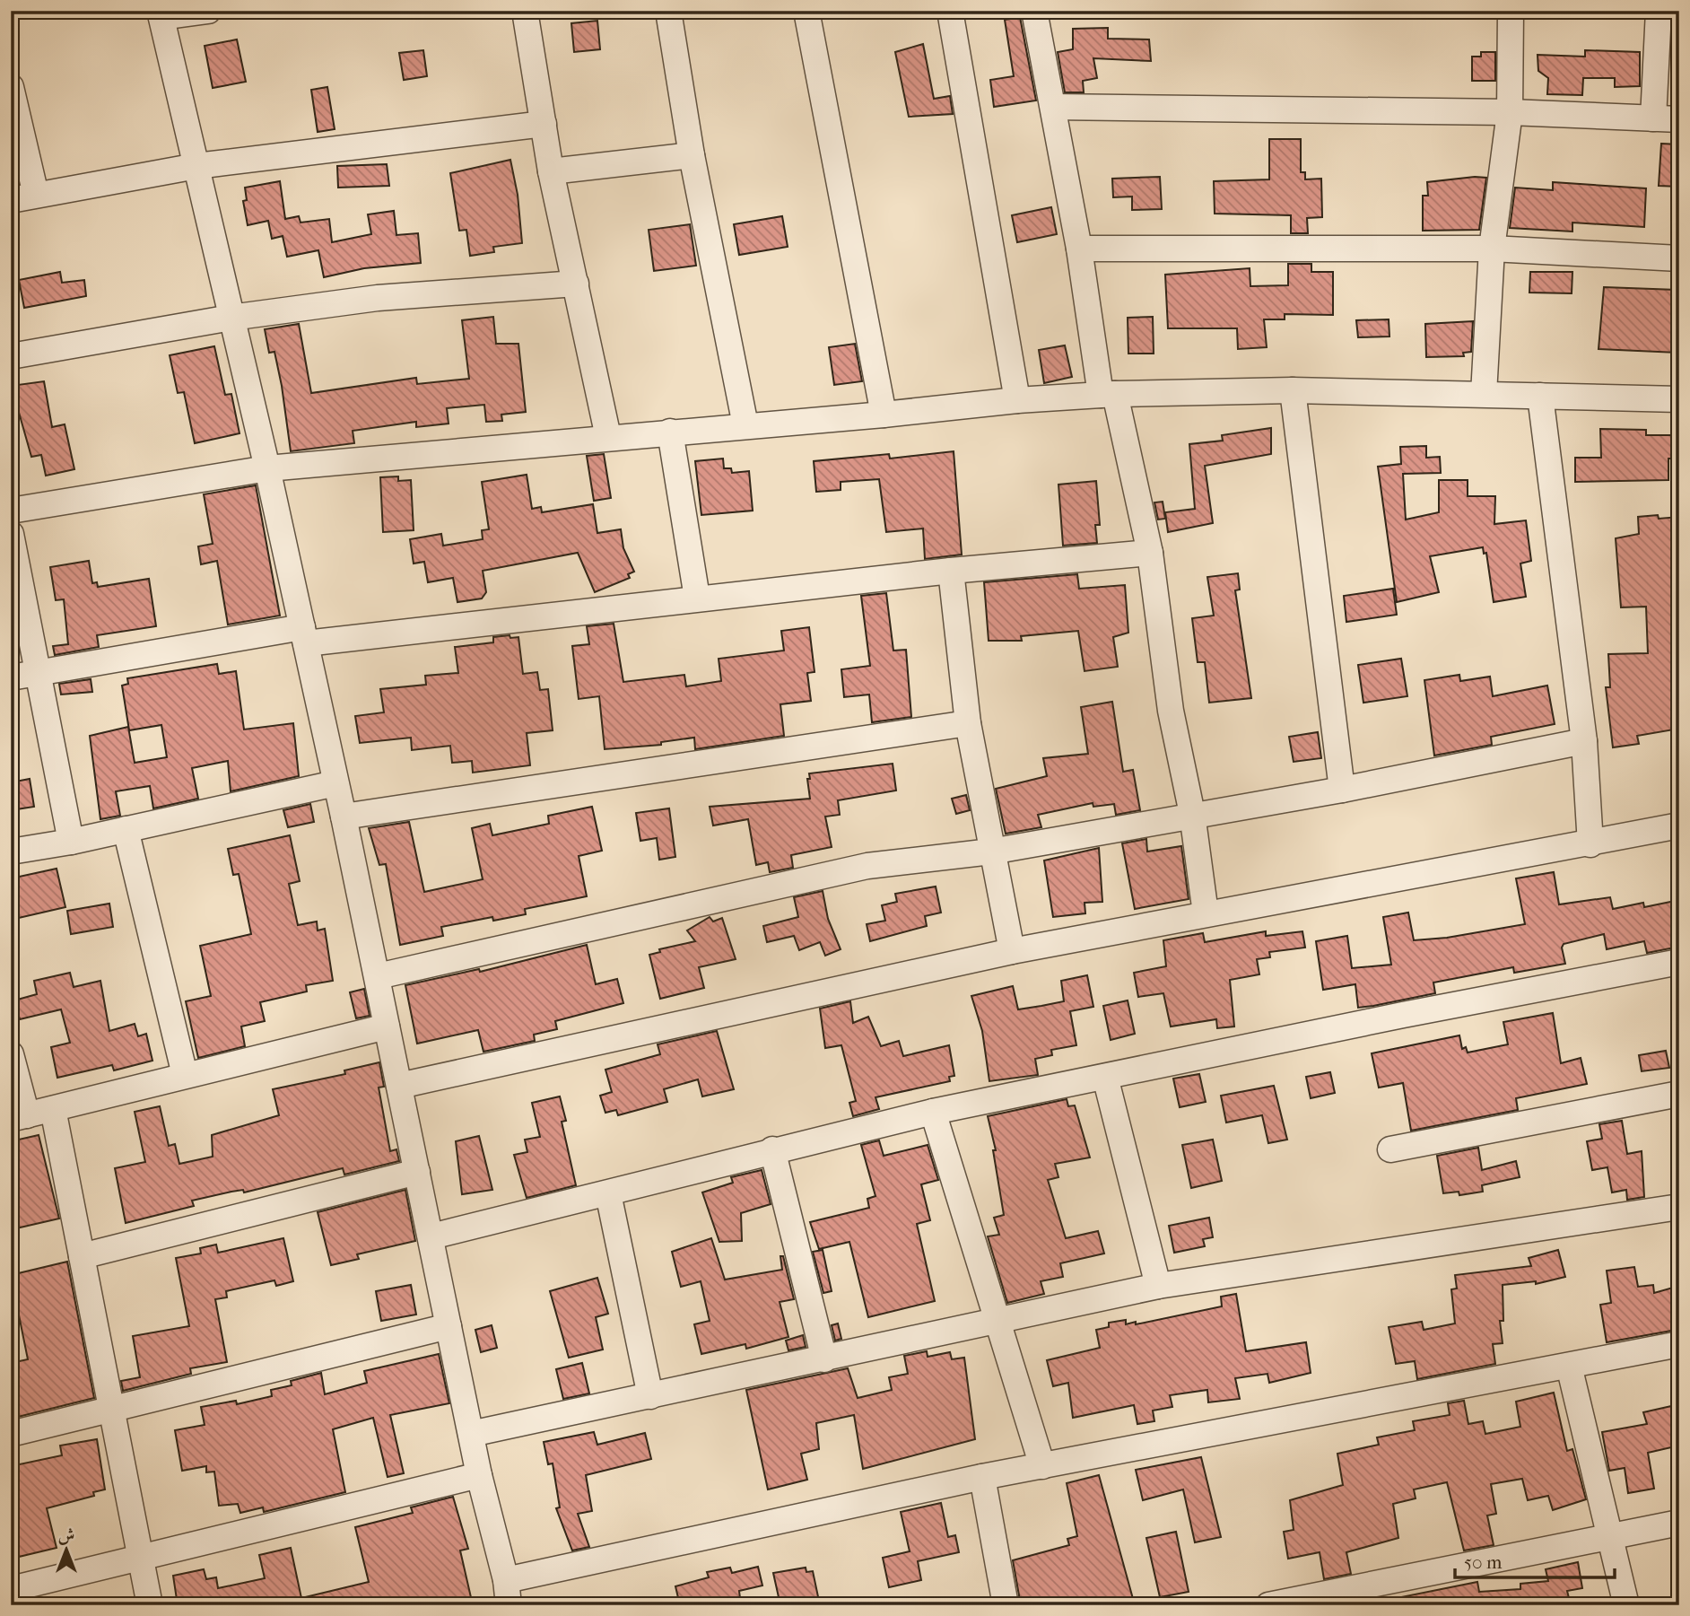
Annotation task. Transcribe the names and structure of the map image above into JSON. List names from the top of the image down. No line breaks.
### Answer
{"scale_bar":"50 m","north":"top"}
